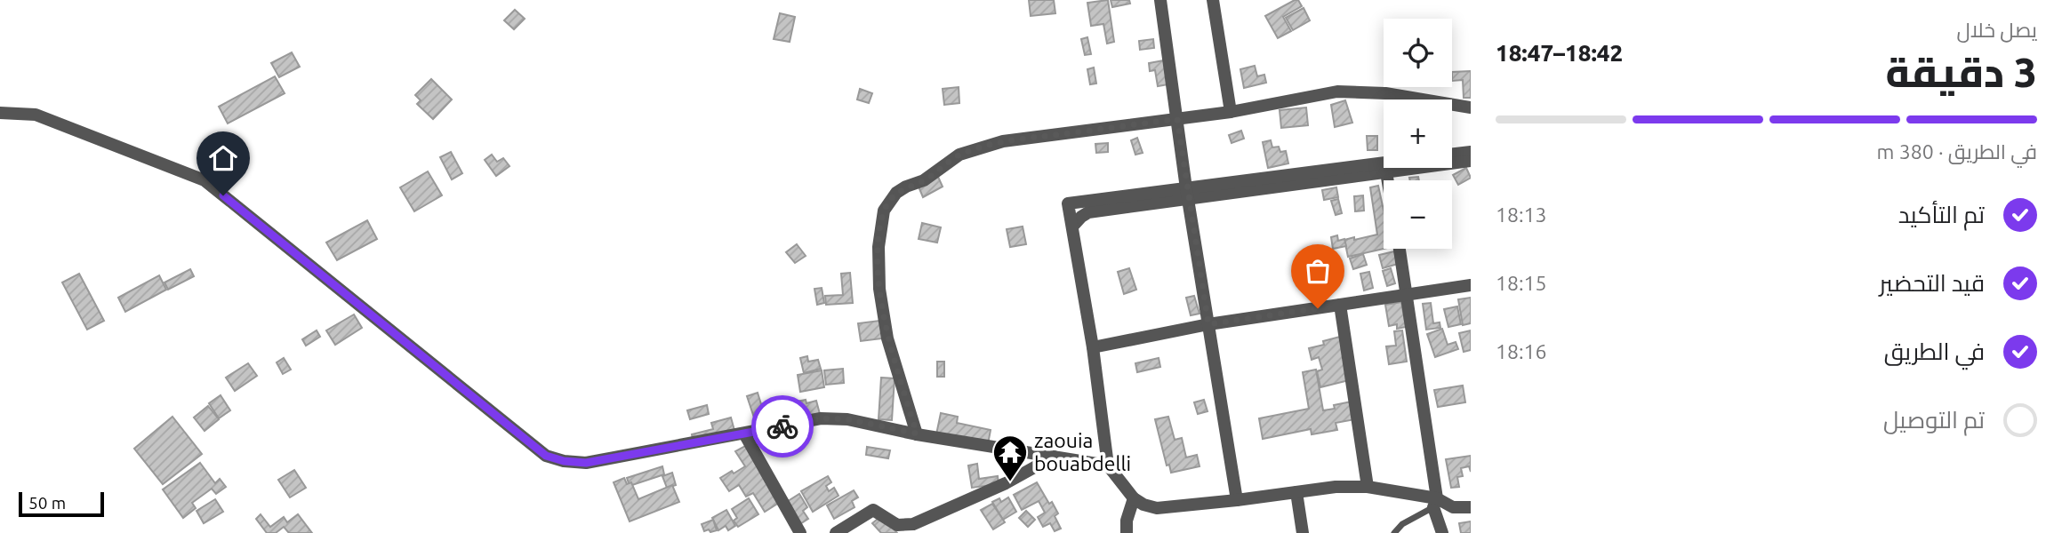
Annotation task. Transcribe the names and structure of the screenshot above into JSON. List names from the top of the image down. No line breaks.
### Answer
{"places":{"temple":["zaouia bouabdelli"]},"scale_bar":"50 m","page":{"heading":["3 دقيقة","يصل خلال","18:42–18:47"],"map_buttons":["+","−"],"bar":"في الطريق · 380 m","list":[["تم التأكيد","18:13"],["قيد التحضير","18:15"],["في الطريق","18:16"],"تم التوصيل"],"scale":"50 m"}}
